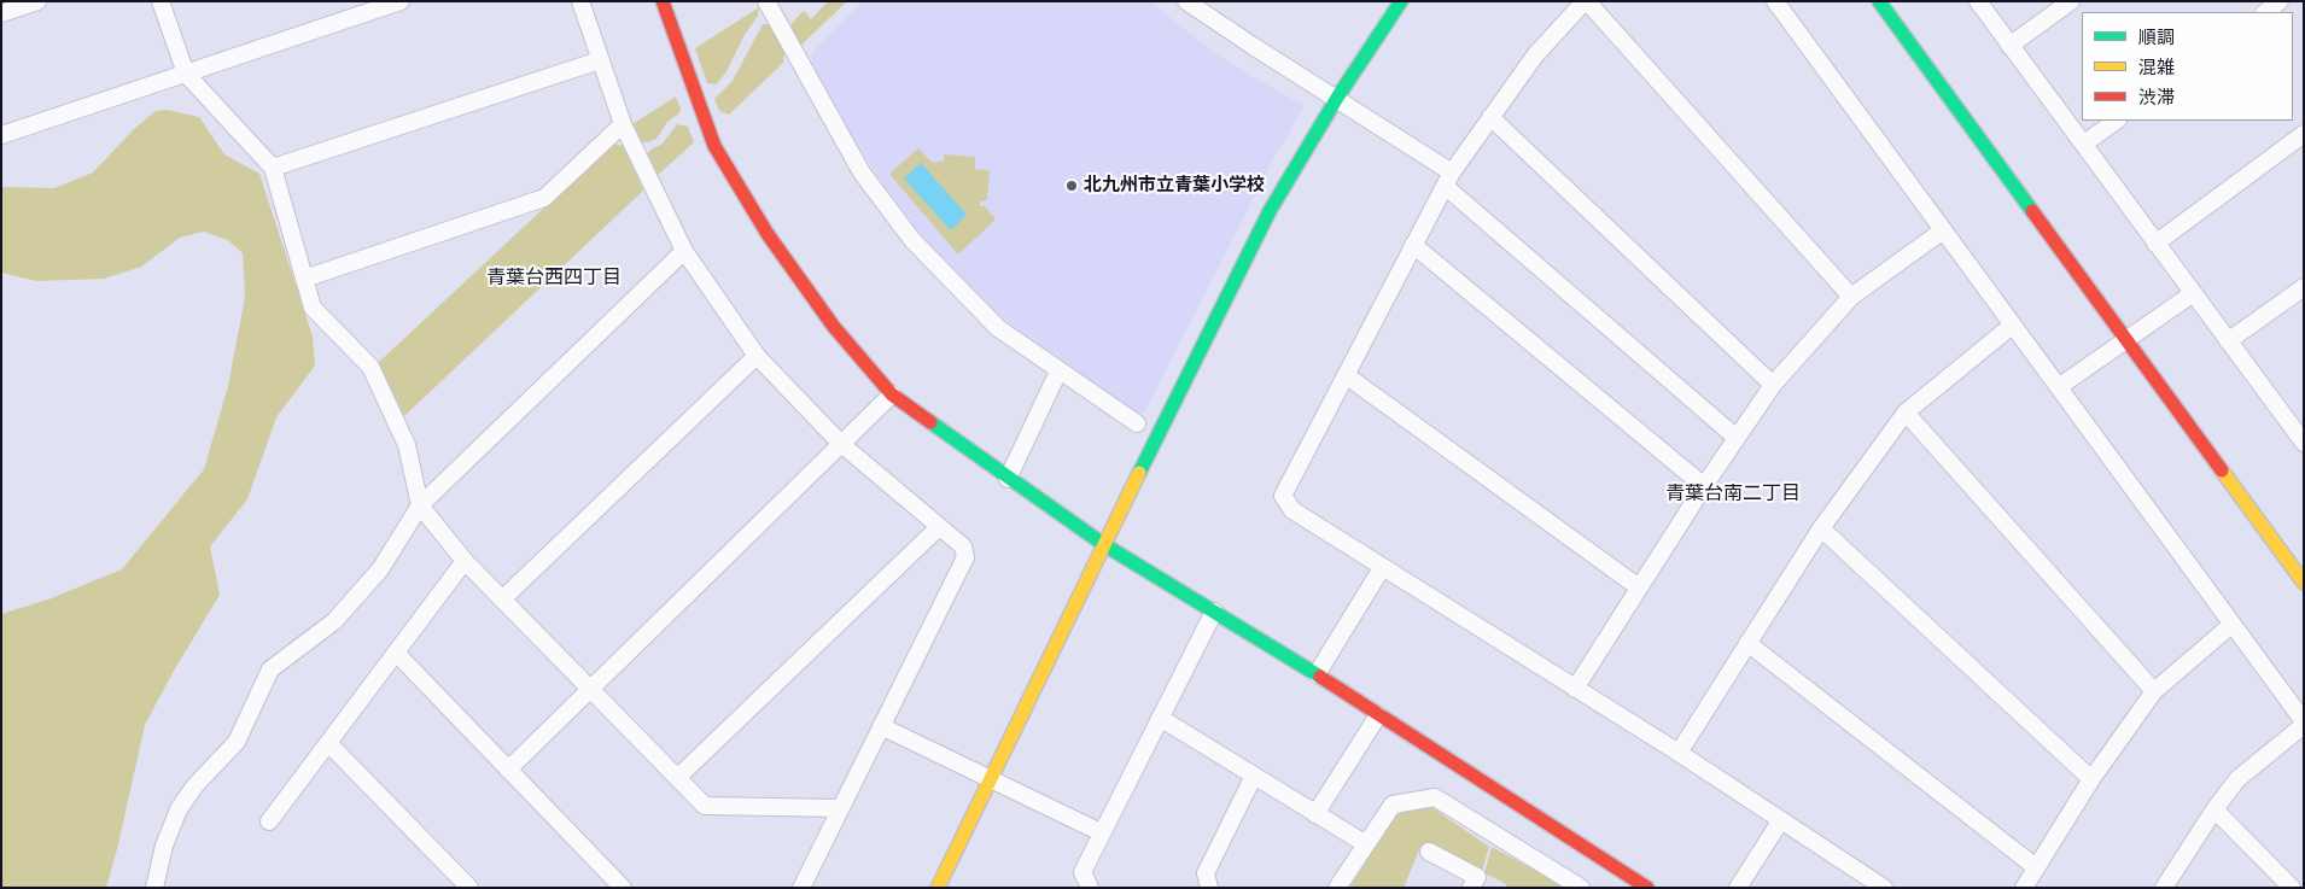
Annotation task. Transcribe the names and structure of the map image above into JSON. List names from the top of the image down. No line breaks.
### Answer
{"districts":["青葉台西四丁目","青葉台南二丁目"],"places":["北九州市立青葉小学校"],"legend":["順調","混雑","渋滞"]}
